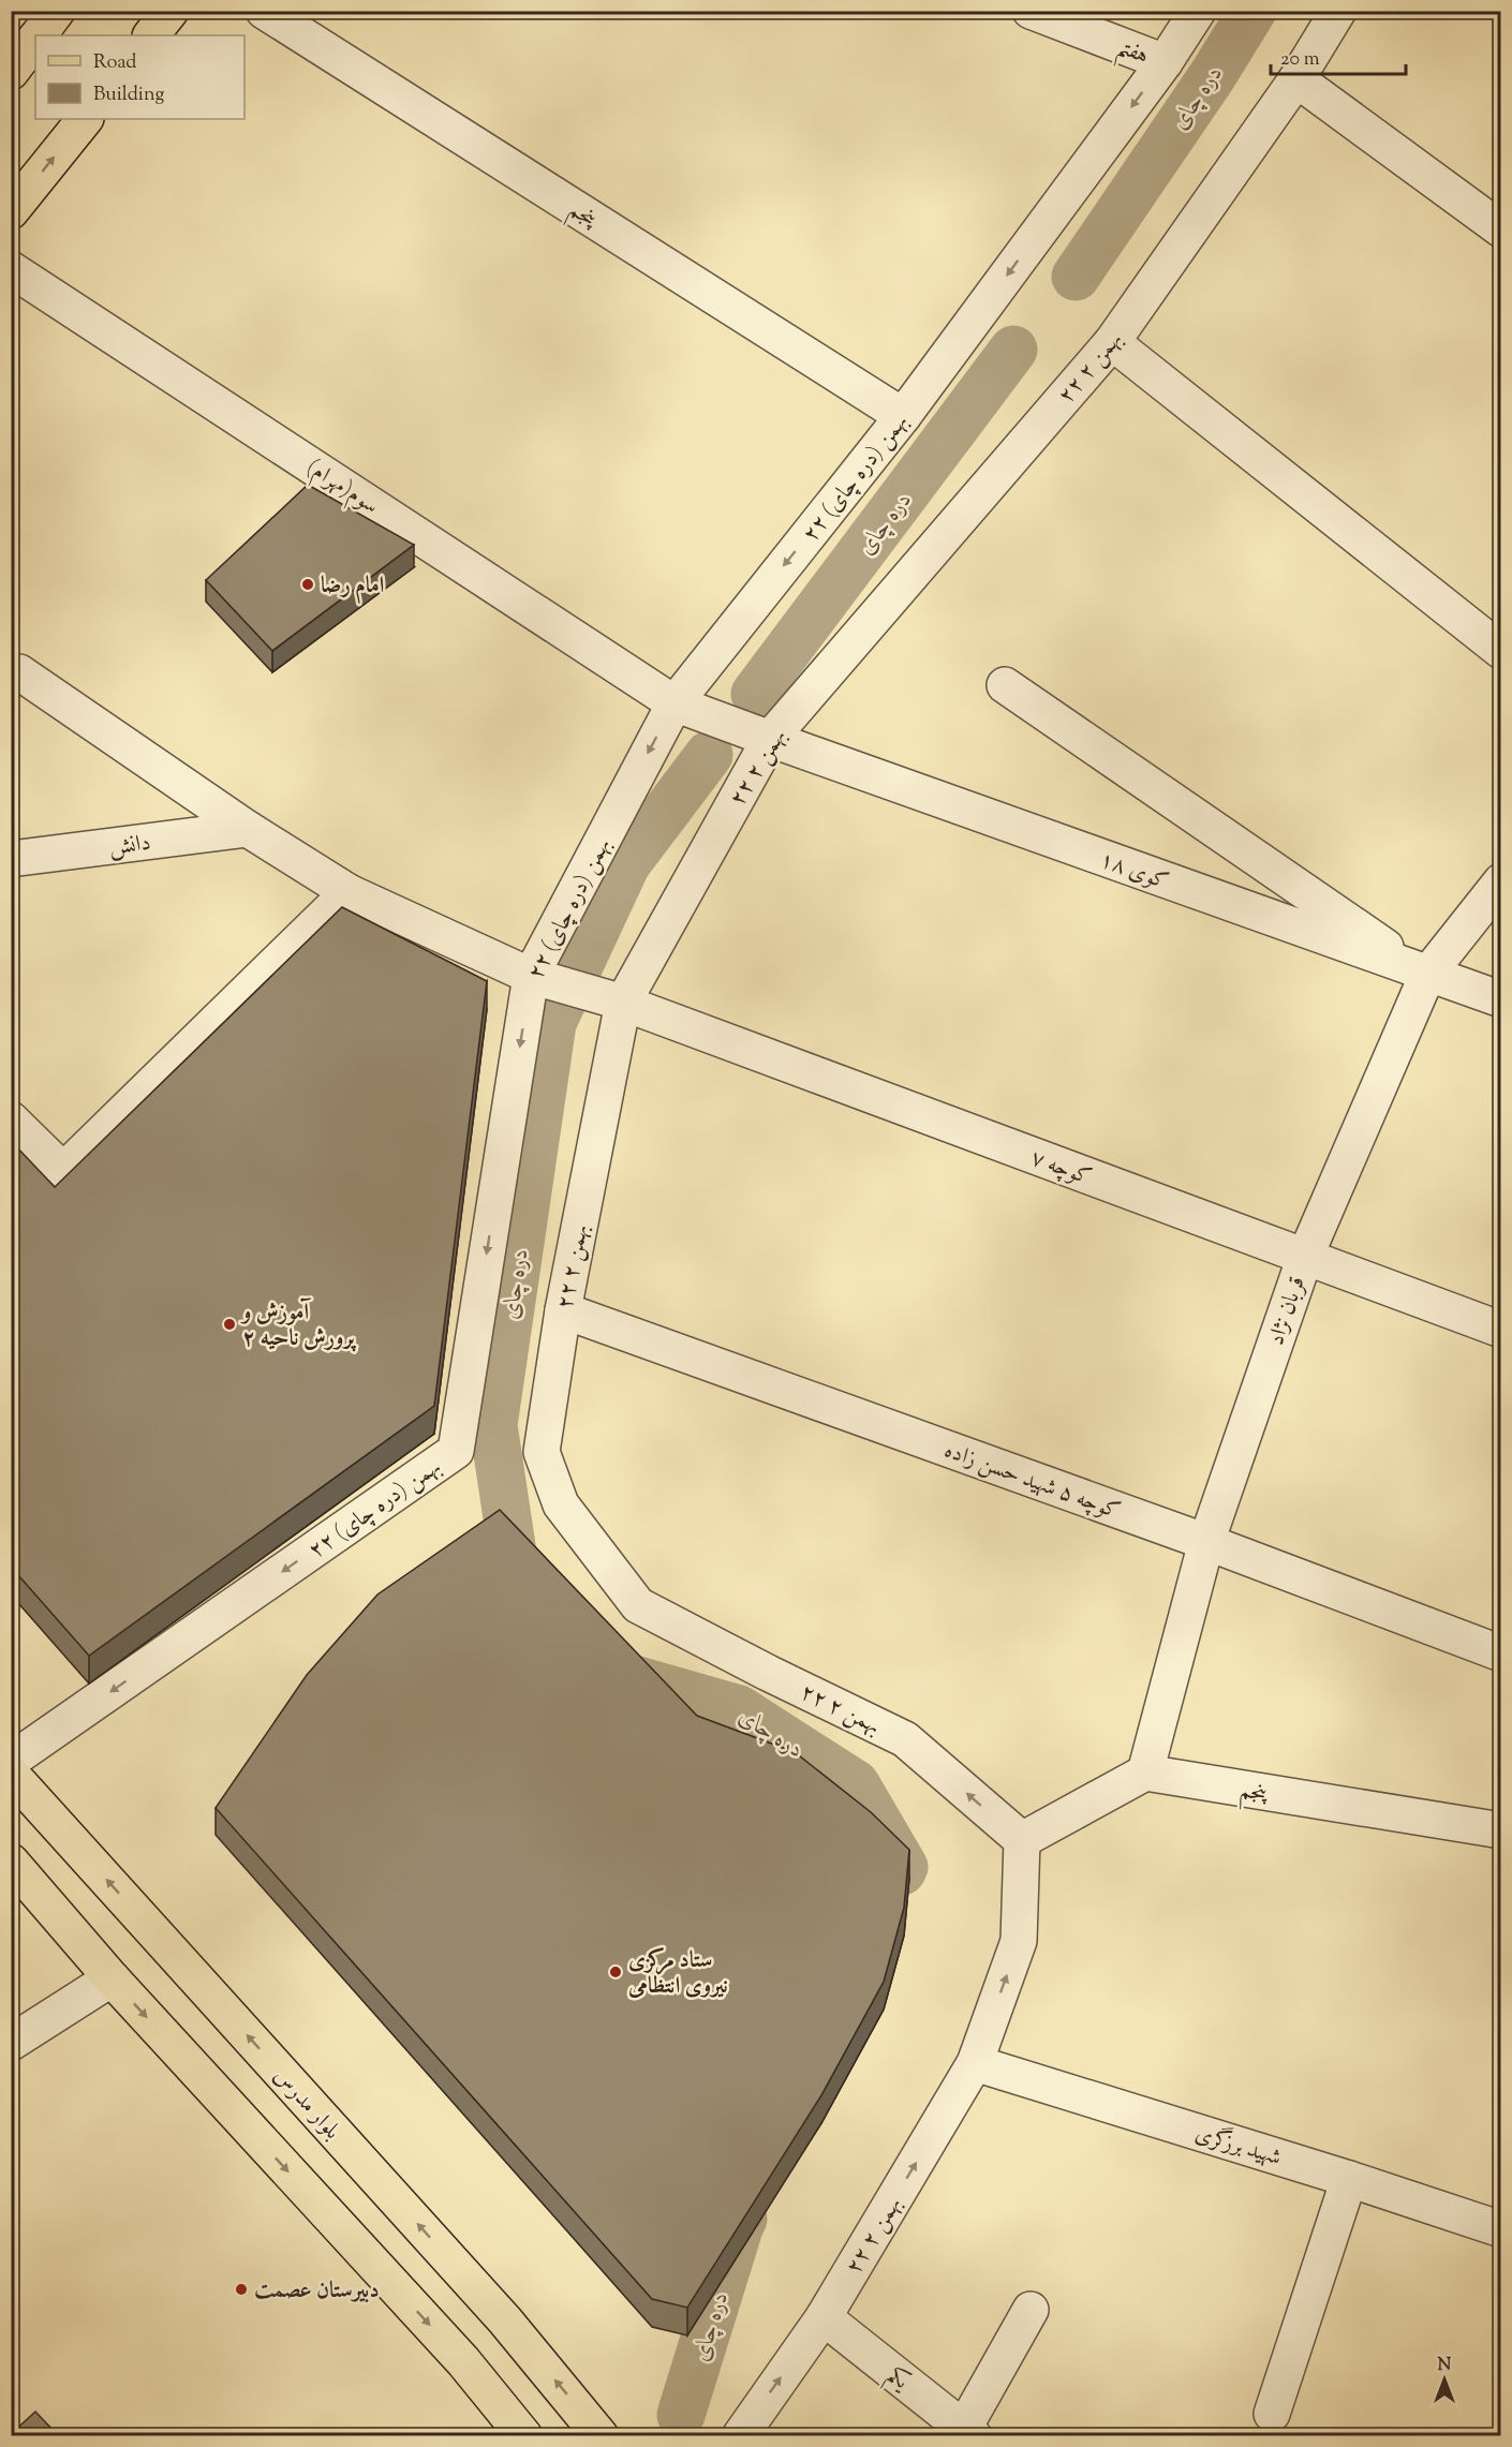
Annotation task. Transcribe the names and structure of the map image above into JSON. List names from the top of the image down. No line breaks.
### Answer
{"streets":{"main road":["بلوار مدرس"],"street":["هفتم","پنجم","۲۲ بهمن ۲","۲۲ بهمن (دره چای)","سوم(مهرام)","دانش","کوی ۱۸","کوچه ۷","قربان نژاد","کوچه ۵ شهید حسن زاده","شهید برزگری","یکم"]},"crossings":[["هفتم","۲۲ بهمن (دره چای)"],["پنجم","۲۲ بهمن (دره چای)"],["پنجم","قربان نژاد"],["۲۲ بهمن ۲","سوم(مهرام)"],["۲۲ بهمن ۲","کوی ۱۸"],["۲۲ بهمن ۲","کوچه ۷"],["۲۲ بهمن ۲","کوچه ۵ شهید حسن زاده"],["۲۲ بهمن ۲","شهید برزگری"],["۲۲ بهمن ۲","یکم"],["۲۲ بهمن (دره چای)","سوم(مهرام)"],["۲۲ بهمن (دره چای)","کوچه ۷"],["سوم(مهرام)","کوی ۱۸"],["دانش","کوچه ۷"],["کوی ۱۸","قربان نژاد"],["کوچه ۷","قربان نژاد"],["قربان نژاد","کوچه ۵ شهید حسن زاده"]],"one_way":["۲۲ بهمن (دره چای)"],"water":["دره چای"],"places":["امام رضا","آموزش و پرورش ناحیه ۲","ستاد مرکزی نیروی انتظامی","دبیرستان عصمت"],"legend":["Road","Building"],"scale_bar":"20 m","north":"top"}
